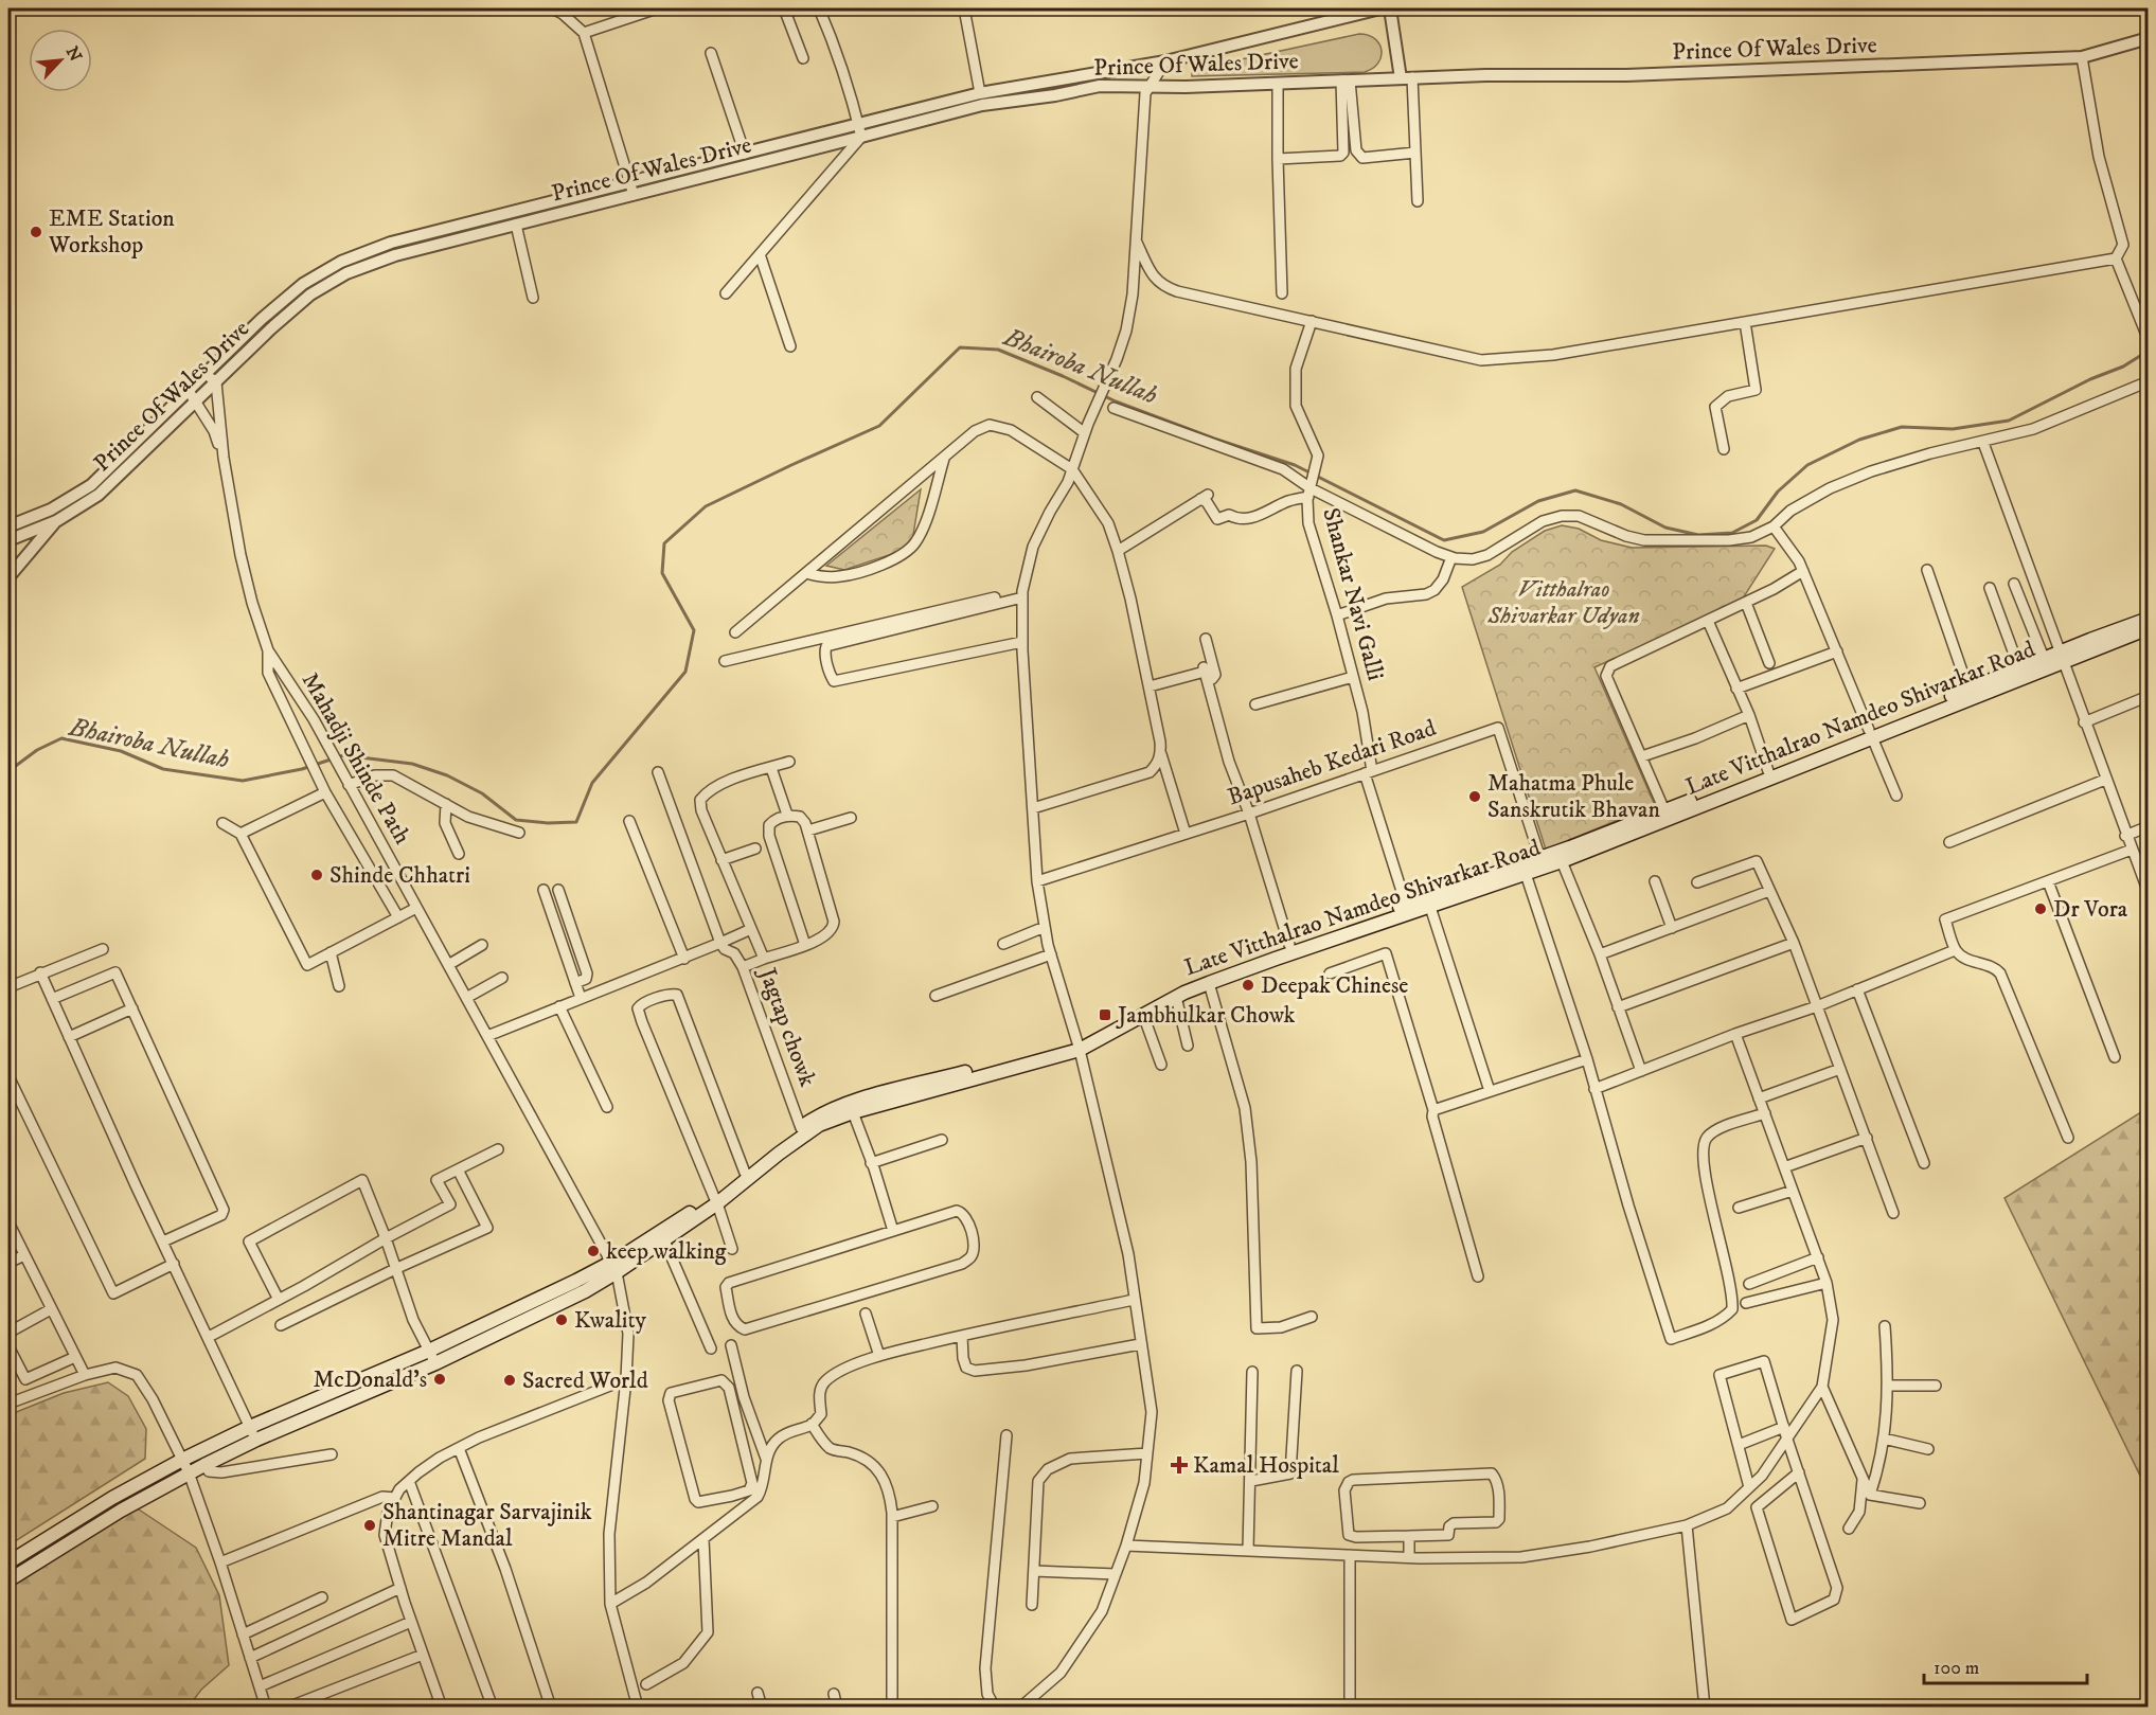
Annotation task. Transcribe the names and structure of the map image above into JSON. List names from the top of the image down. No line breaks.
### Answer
{"streets":{"main road":["Late Vitthalrao Namdeo Shivarkar Road"],"street":["Prince Of Wales Drive","Shankar Navi Galli","Mahadji Shinde Path","Bapusaheb Kedari Road","Jagtap chowk"]},"crossings":[["Prince Of Wales Drive","Mahadji Shinde Path"],["Shankar Navi Galli","Late Vitthalrao Namdeo Shivarkar Road"],["Shankar Navi Galli","Bapusaheb Kedari Road"],["Late Vitthalrao Namdeo Shivarkar Road","Mahadji Shinde Path"],["Late Vitthalrao Namdeo Shivarkar Road","Bapusaheb Kedari Road"],["Late Vitthalrao Namdeo Shivarkar Road","Jagtap chowk"]],"water":["Bhairoba Nullah"],"parks":["Vitthalrao Shivarkar Udyan"],"places":{"other":["EME Station Workshop","Mahatma Phule Sanskrutik Bhavan","Shinde Chhatri","Dr Vora","Deepak Chinese","keep walking","Kwality","McDonald's","Sacred World","Shantinagar Sarvajinik Mitre Mandal"],"transit":["Jambhulkar Chowk"],"health":["Kamal Hospital"]},"scale_bar":"100 m","north":"top right"}
